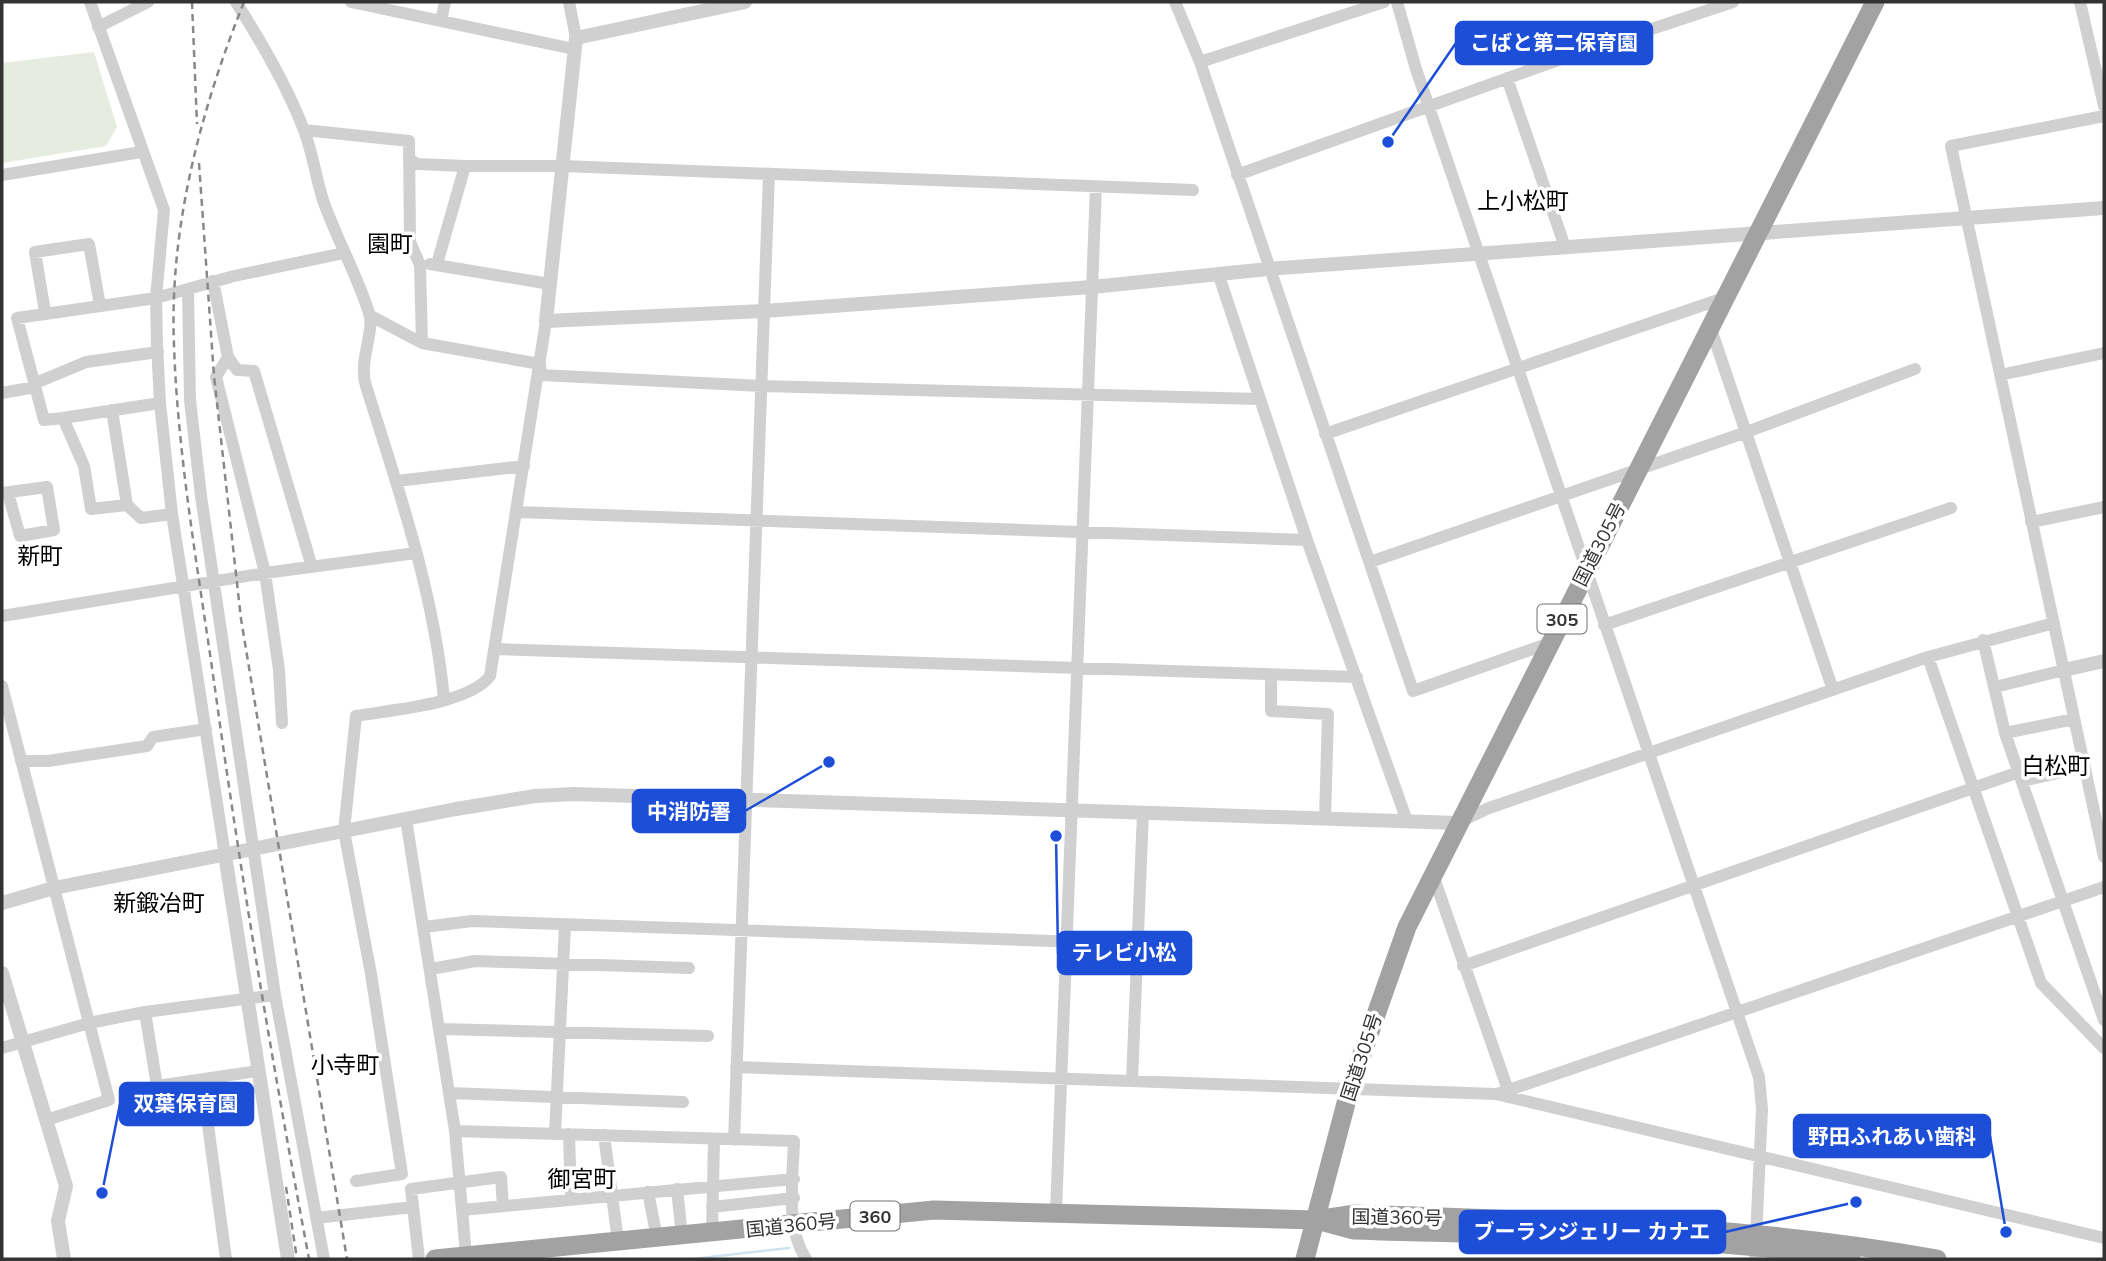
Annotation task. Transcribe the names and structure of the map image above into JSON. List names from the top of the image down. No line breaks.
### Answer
{"streets":{"highway":["国道305号","305","360","国道360号"]},"crossings":[["国道305号","国道360号"]],"districts":["上小松町","園町","新町","白松町","新鍛冶町","小寺町","御宮町"],"places":["こばと第二保育園","中消防署","テレビ小松","双葉保育園","ブーランジェリー カナエ","野田ふれあい歯科"]}
